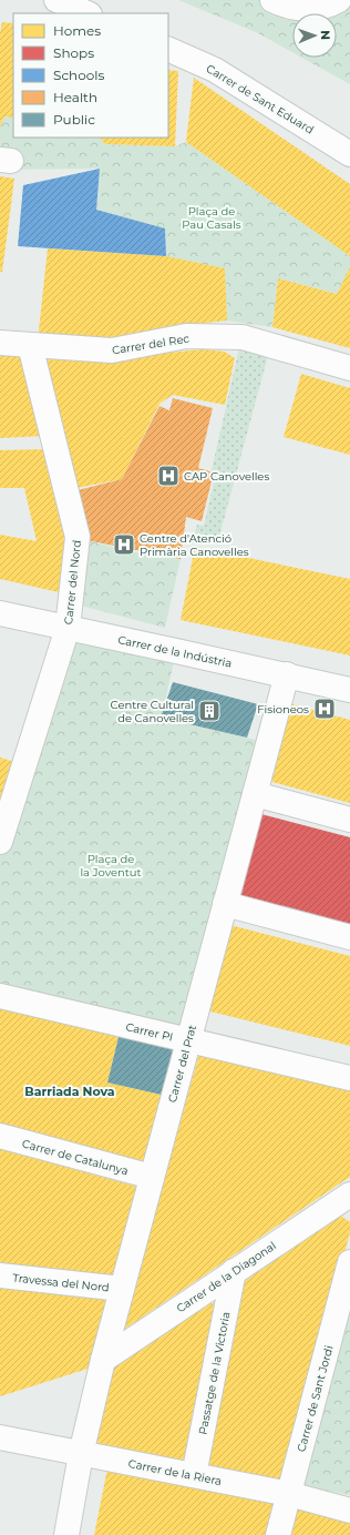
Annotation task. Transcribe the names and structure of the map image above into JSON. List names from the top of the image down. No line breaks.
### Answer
{"streets":{"street":["Carrer de Sant Eduard","Carrer del Rec","Carrer del Nord","Carrer de la Indústria","Carrer PI","Carrer del Prat","Carrer de Catalunya","Carrer de la Diagonal","Travessa del Nord","Passatge de la Victoria","Carrer de Sant Jordi","Carrer de la Riera"]},"crossings":[["Carrer del Rec","Carrer del Nord"],["Carrer del Nord","Carrer de la Indústria"],["Carrer de la Indústria","Carrer del Prat"],["Carrer PI","Carrer del Prat"],["Carrer del Prat","Carrer de Catalunya"],["Carrer del Prat","Carrer de la Diagonal"],["Carrer del Prat","Travessa del Nord"],["Carrer del Prat","Carrer de la Riera"],["Carrer de la Diagonal","Passatge de la Victoria"],["Passatge de la Victoria","Carrer de la Riera"],["Carrer de Sant Jordi","Carrer de la Riera"]],"districts":["Barriada Nova"],"parks":["Plaça de Pau Casals","Plaça de la Joventut"],"places":{"hospital":["CAP Canovelles","Centre d'Atenció Primària Canovelles","Fisioneos"],"building":["Centre Cultural de Canovelles"]},"legend":["Homes","Shops","Schools","Health","Public"],"north":"right"}
